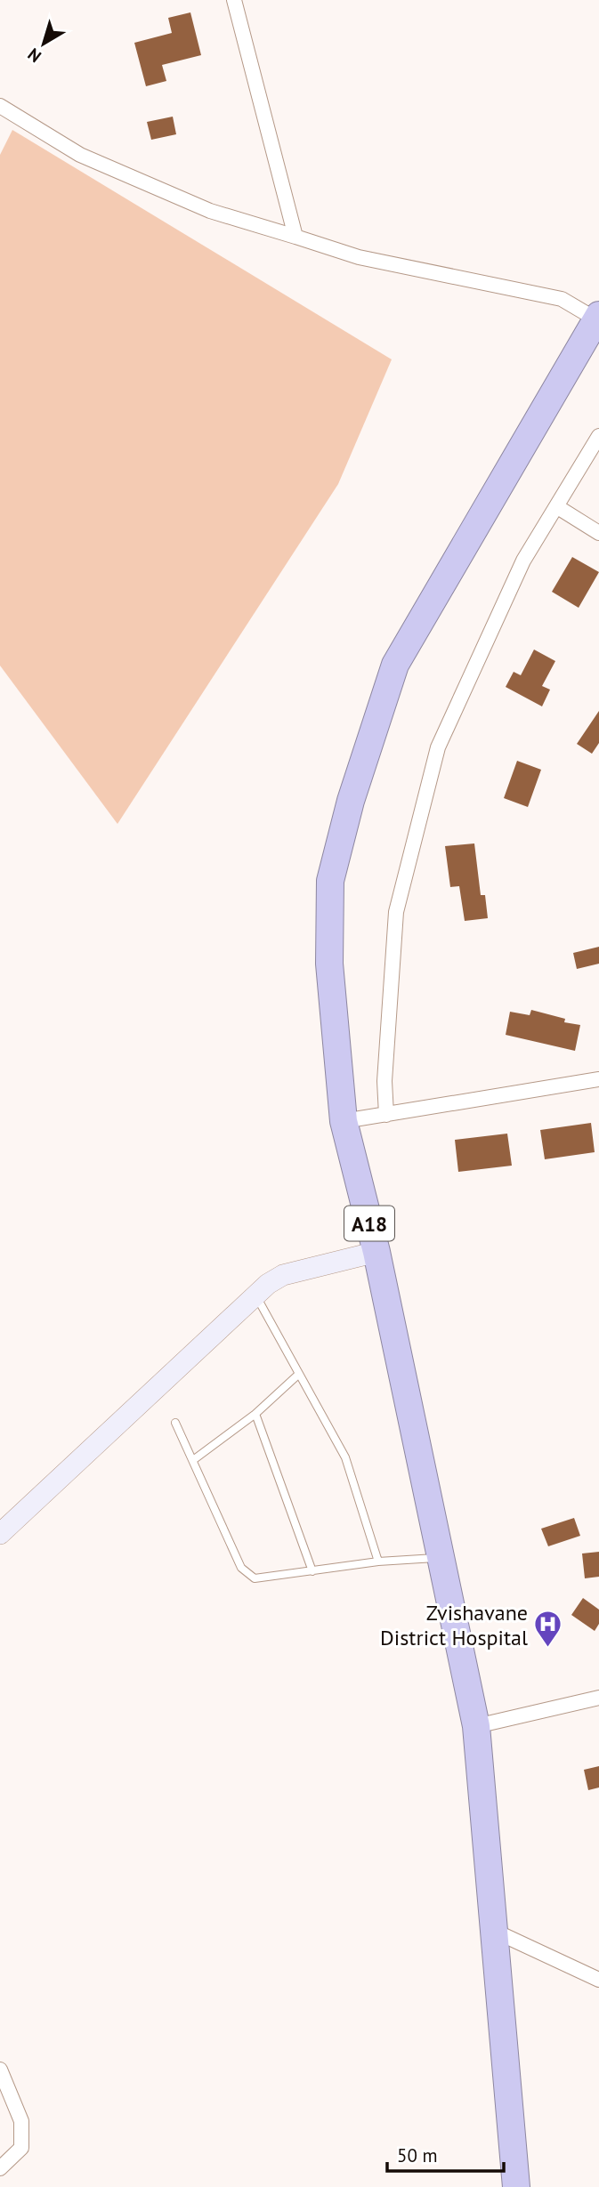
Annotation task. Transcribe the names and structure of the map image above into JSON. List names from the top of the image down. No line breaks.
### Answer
{"streets":{"highway":["A18"]},"places":{"hospital":["Zvishavane District Hospital"]},"scale_bar":"50 m","north":"bottom left"}
